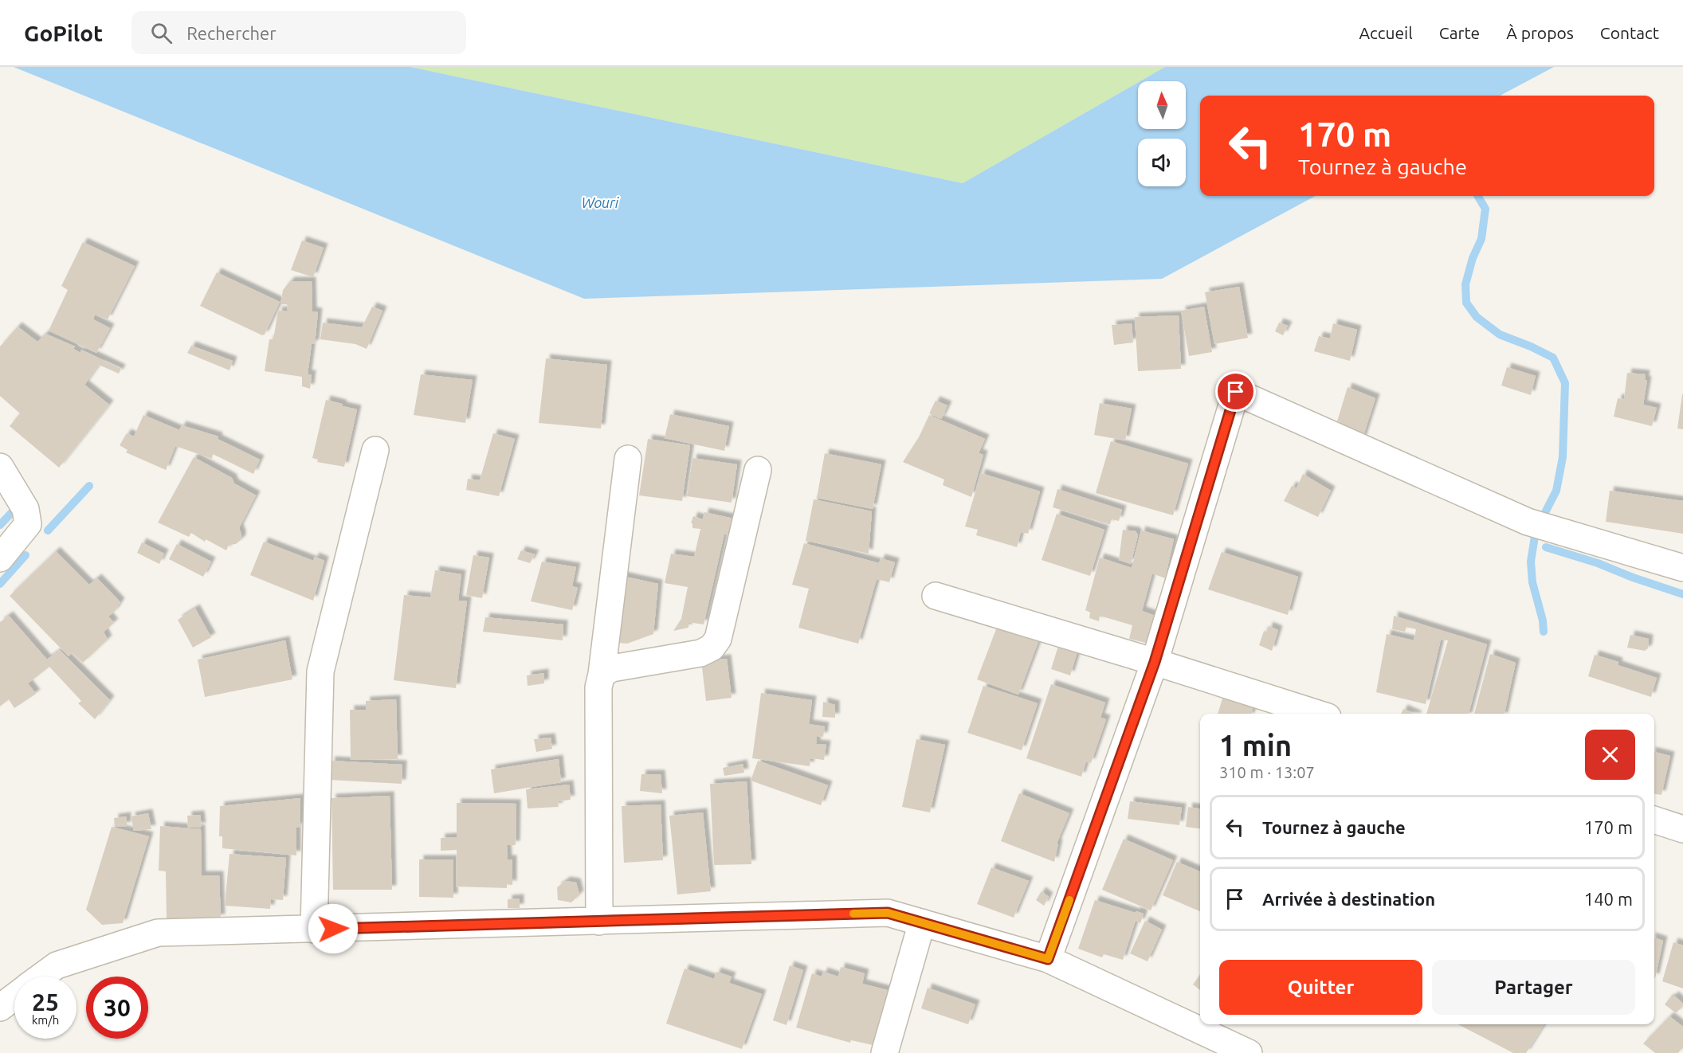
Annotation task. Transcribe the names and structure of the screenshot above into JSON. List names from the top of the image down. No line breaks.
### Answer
{"water":["Wouri"],"north":"top","page":{"header":"GoPilot","search":"Rechercher","nav":["Accueil","Carte","À propos","Contact"],"turn":["170 m","Tournez à gauche"],"heading":["1 min","310 m · 13:07"],"list":[{"name":"Tournez à gauche","value":"170 m"},{"name":"Arrivée à destination","value":"140 m"}],"buttons":["Quitter","Partager"],"speed":"25 km/h","limit":"30"}}
